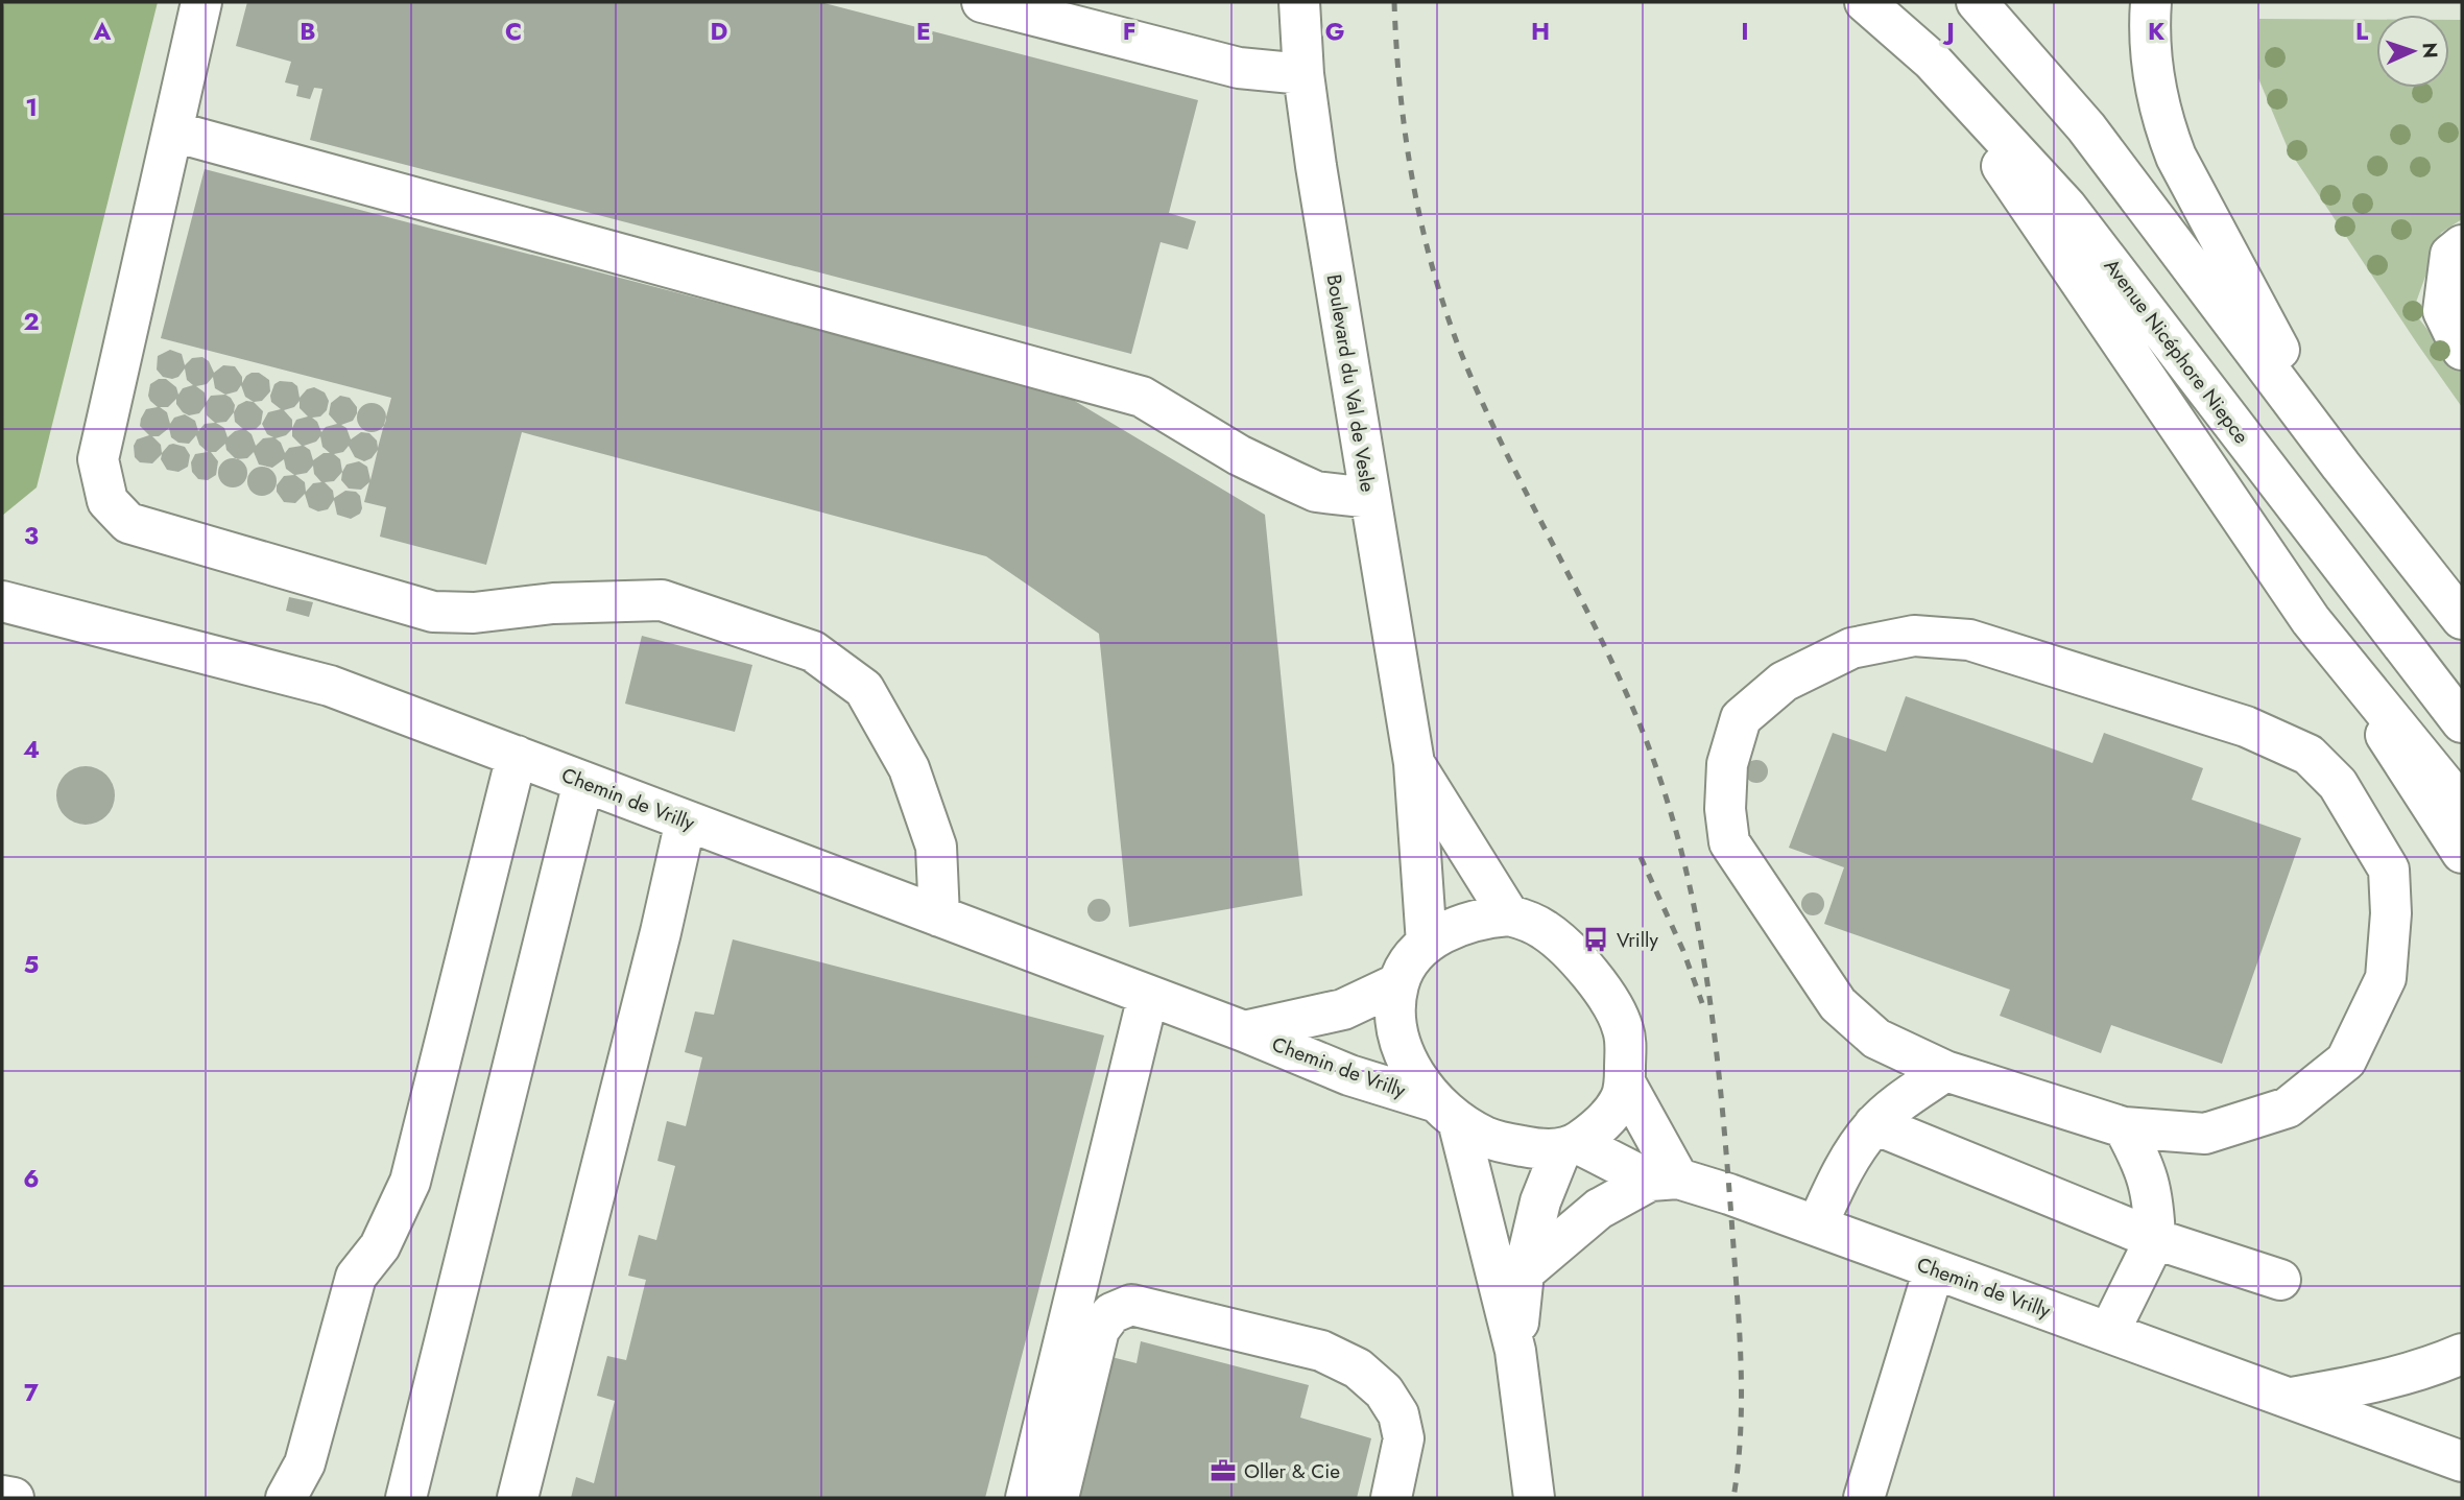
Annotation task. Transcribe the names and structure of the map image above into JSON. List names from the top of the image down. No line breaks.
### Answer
{"streets":{"main road":["Avenue Nicéphore Niepce","Boulevard du Val de Vesle","Chemin de Vrilly"]},"crossings":[["Boulevard du Val de Vesle","Chemin de Vrilly"]],"places":{"bus stop":["Vrilly"],"office":["Oller & Cie"]},"north":"right","grid":{"columns":["A","B","C","D","E","F","G","H","I","J","K","L"],"rows":["1","2","3","4","5","6","7"]}}
